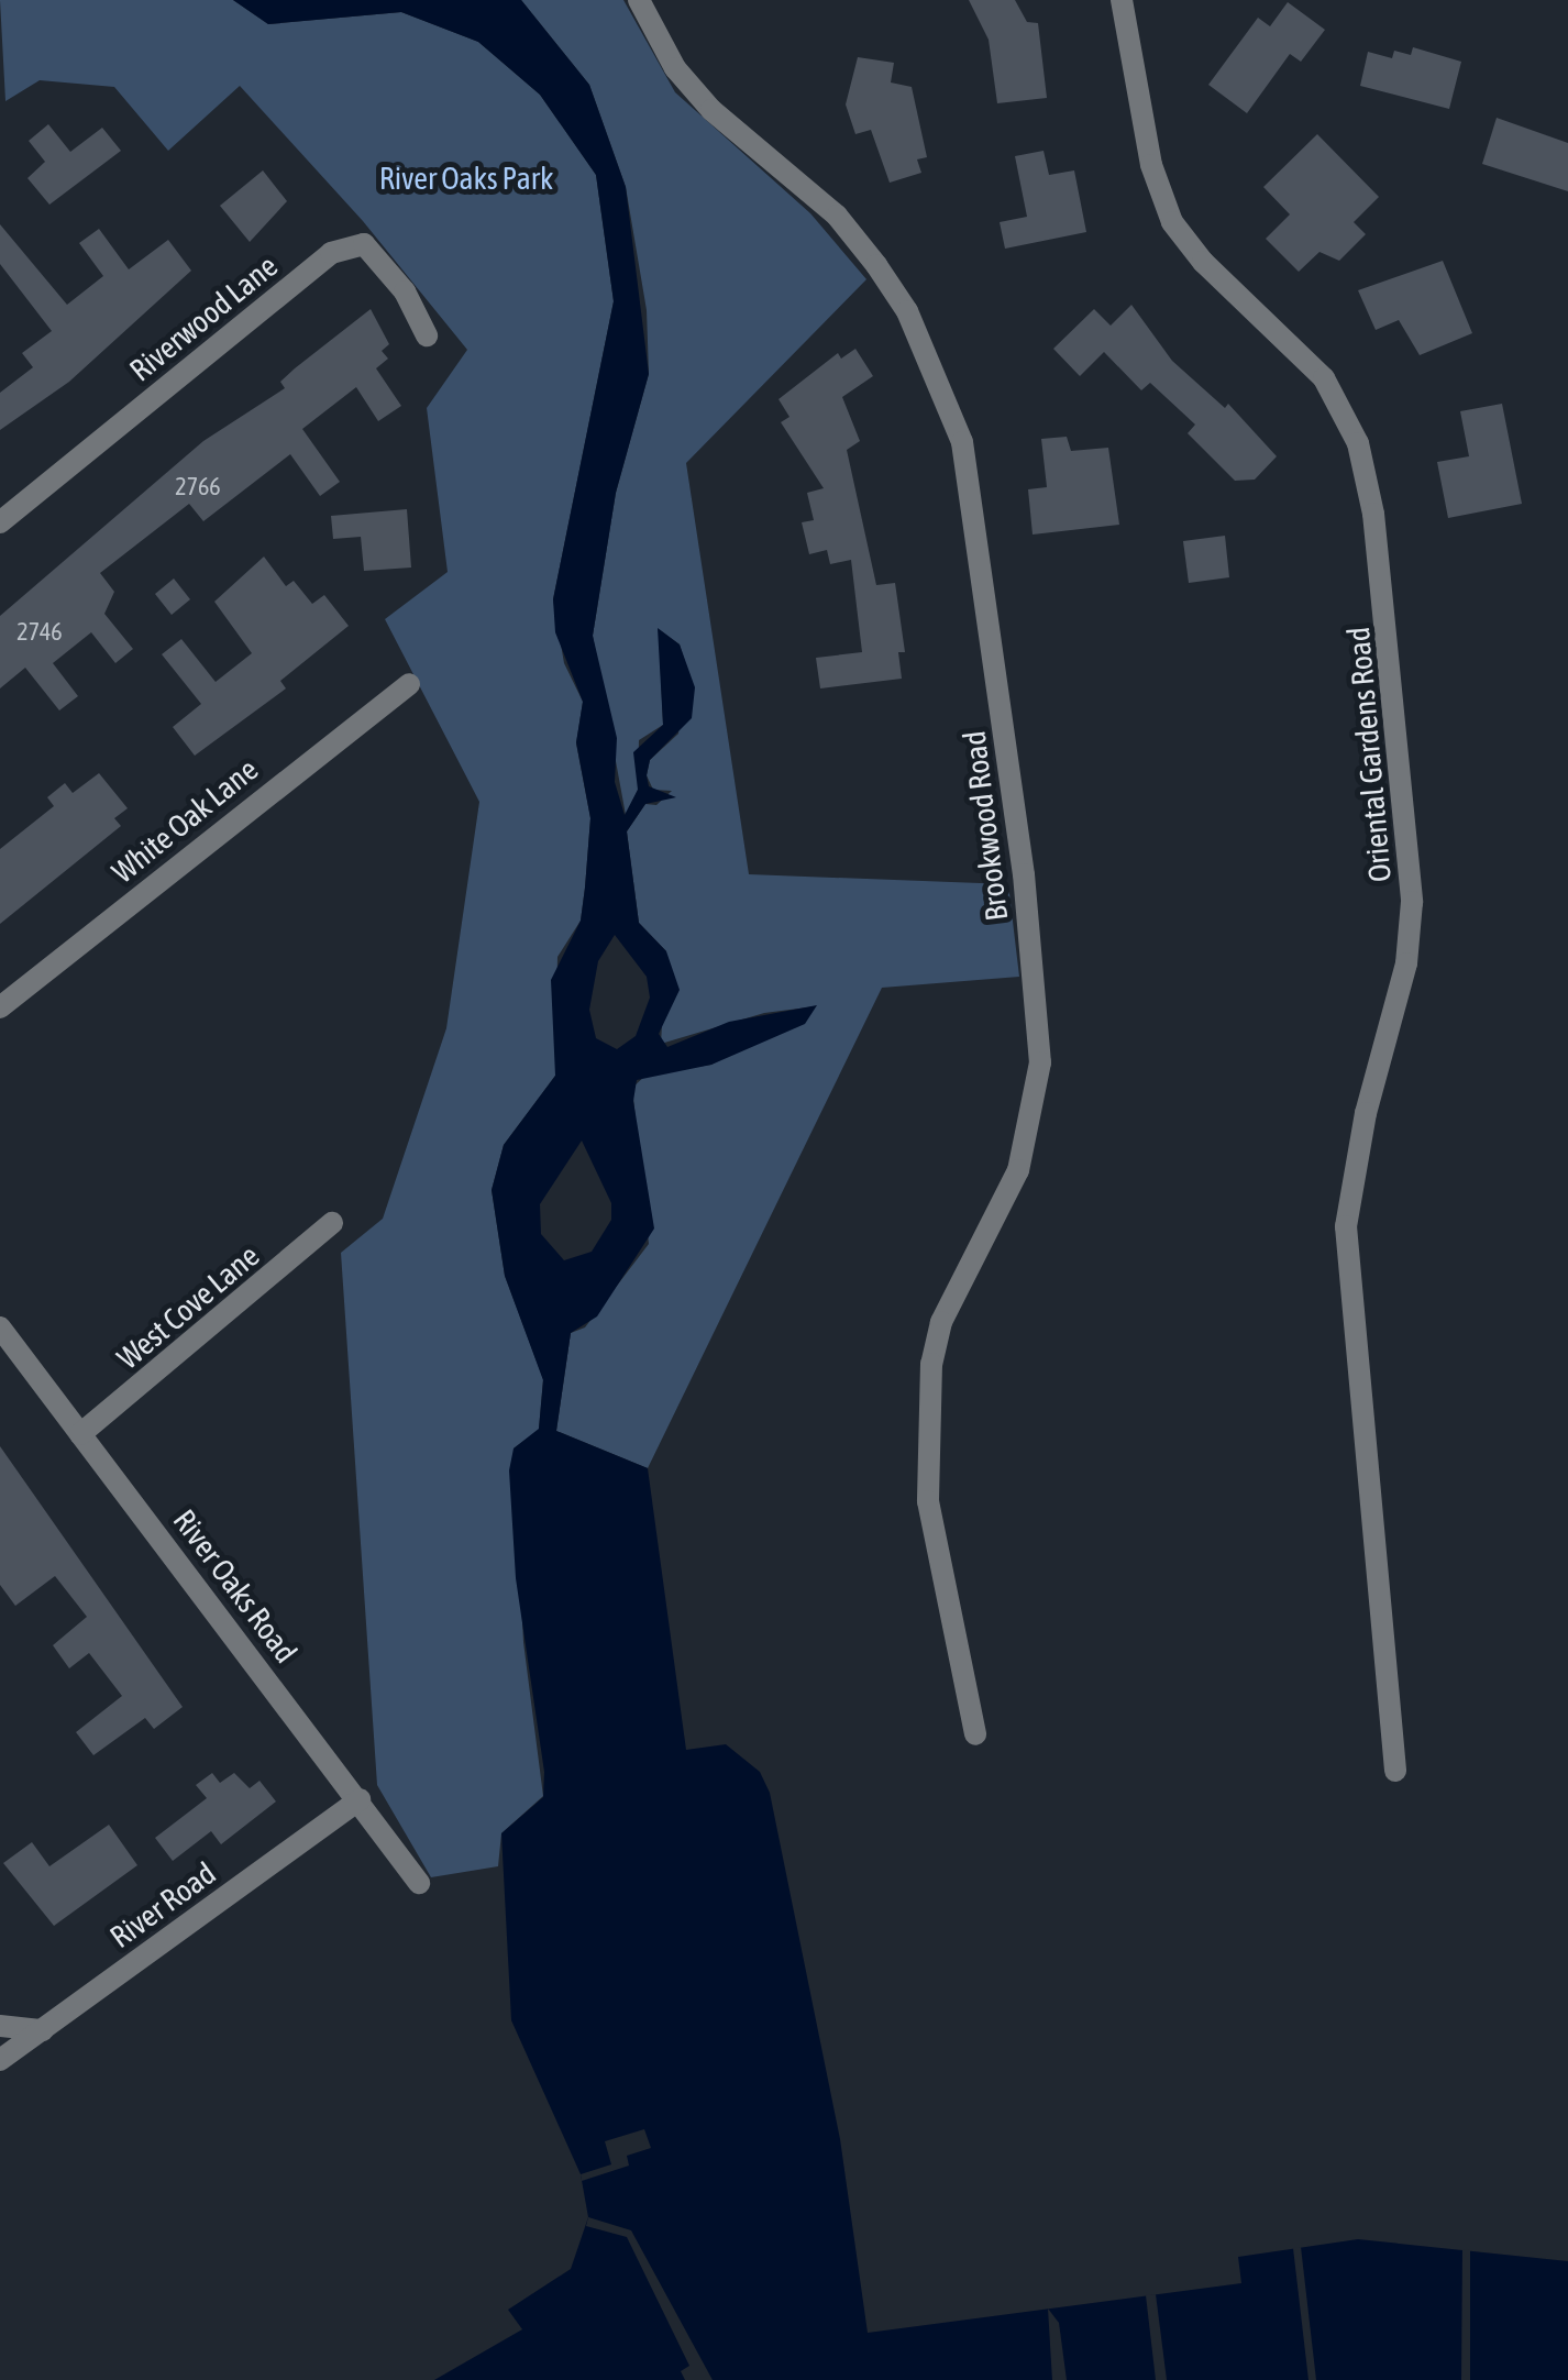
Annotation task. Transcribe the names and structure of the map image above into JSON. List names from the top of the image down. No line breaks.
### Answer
{"streets":{"street":["Riverwood Lane","Oriental Gardens Road","White Oak Lane","Brookwood Road","West Cove Lane","River Oaks Road","River Road"]},"crossings":[["West Cove Lane","River Oaks Road"],["River Oaks Road","River Road"]],"parks":["River Oaks Park"],"house_numbers":["2766","2746"]}
